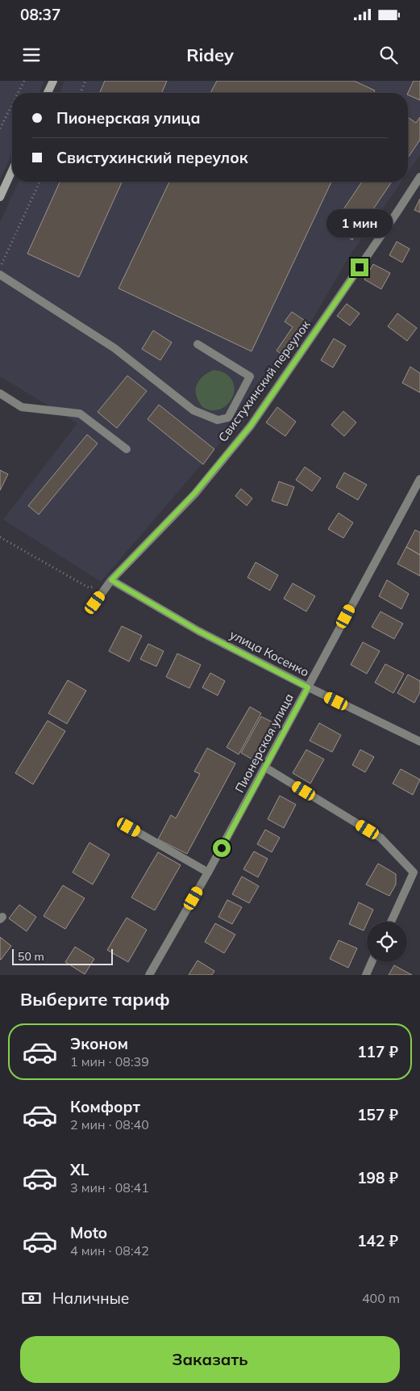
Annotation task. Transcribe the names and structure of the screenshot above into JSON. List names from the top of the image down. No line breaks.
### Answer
{"streets":{"street":["Свистухинский переулок","улица Косенко","Пионерская улица"]},"crossings":[["Свистухинский переулок","улица Косенко"],["улица Косенко","Пионерская улица"]],"scale_bar":"50 m","page":{"status":"08:37","header":"Ridey","banner":["Пионерская улица","Свистухинский переулок"],"bubble":"1 мин","scale":"50 m","heading":"Выберите тариф","list":[{"name":"Эконом","note":"1 мин · 08:39","value":"117 ₽"},{"name":"Комфорт","note":"2 мин · 08:40","value":"157 ₽"},{"name":"XL","note":"3 мин · 08:41","value":"198 ₽"},{"name":"Moto","note":"4 мин · 08:42","value":"142 ₽"}],"pay":["Наличные","400 m"],"buttons":"Заказать"}}
